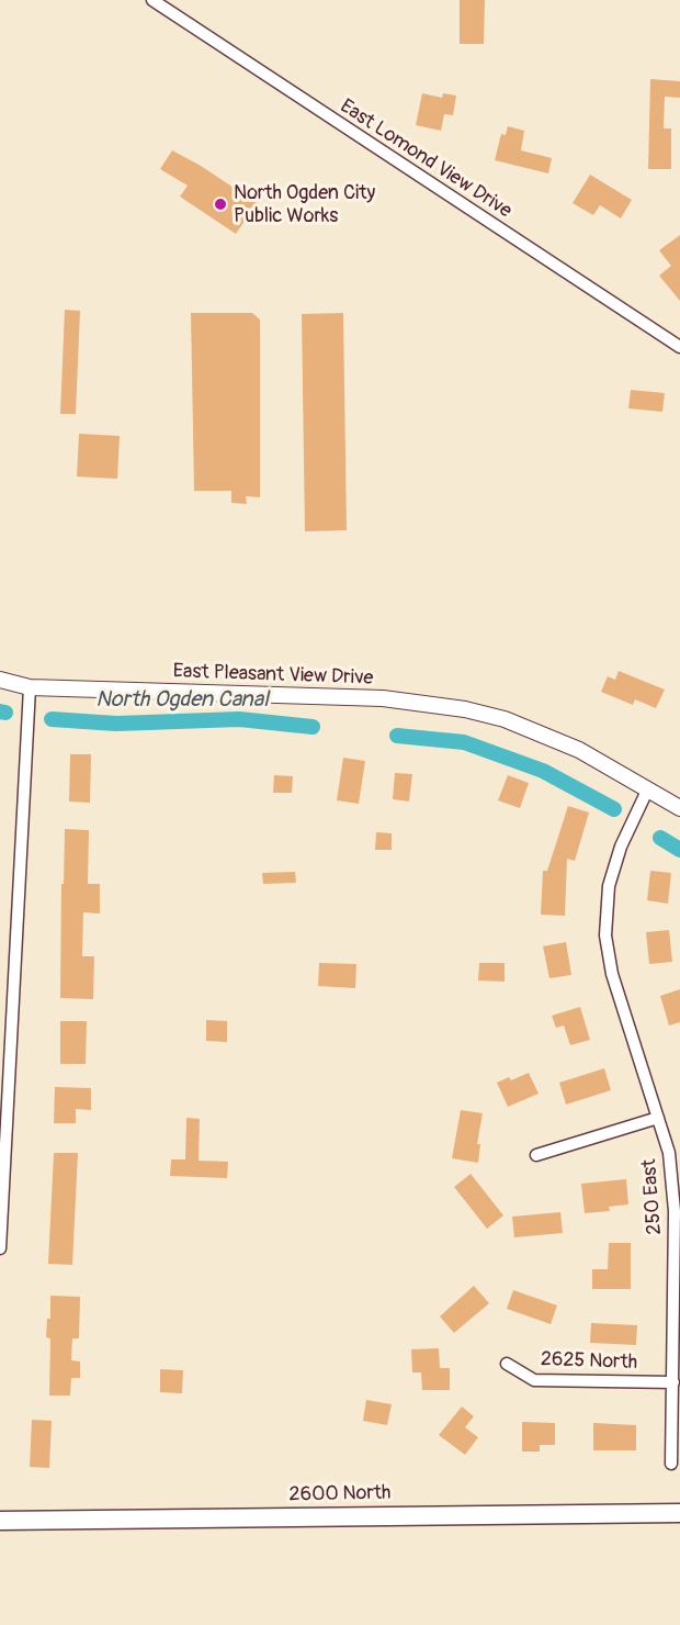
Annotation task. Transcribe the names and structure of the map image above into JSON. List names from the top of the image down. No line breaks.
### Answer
{"streets":{"main road":["2600 North"],"street":["East Lomond View Drive","East Pleasant View Drive","250 East","2625 North"]},"crossings":[["East Pleasant View Drive","250 East"],["250 East","2625 North"]],"water":["North Ogden Canal"],"places":["North Ogden City Public Works"]}
